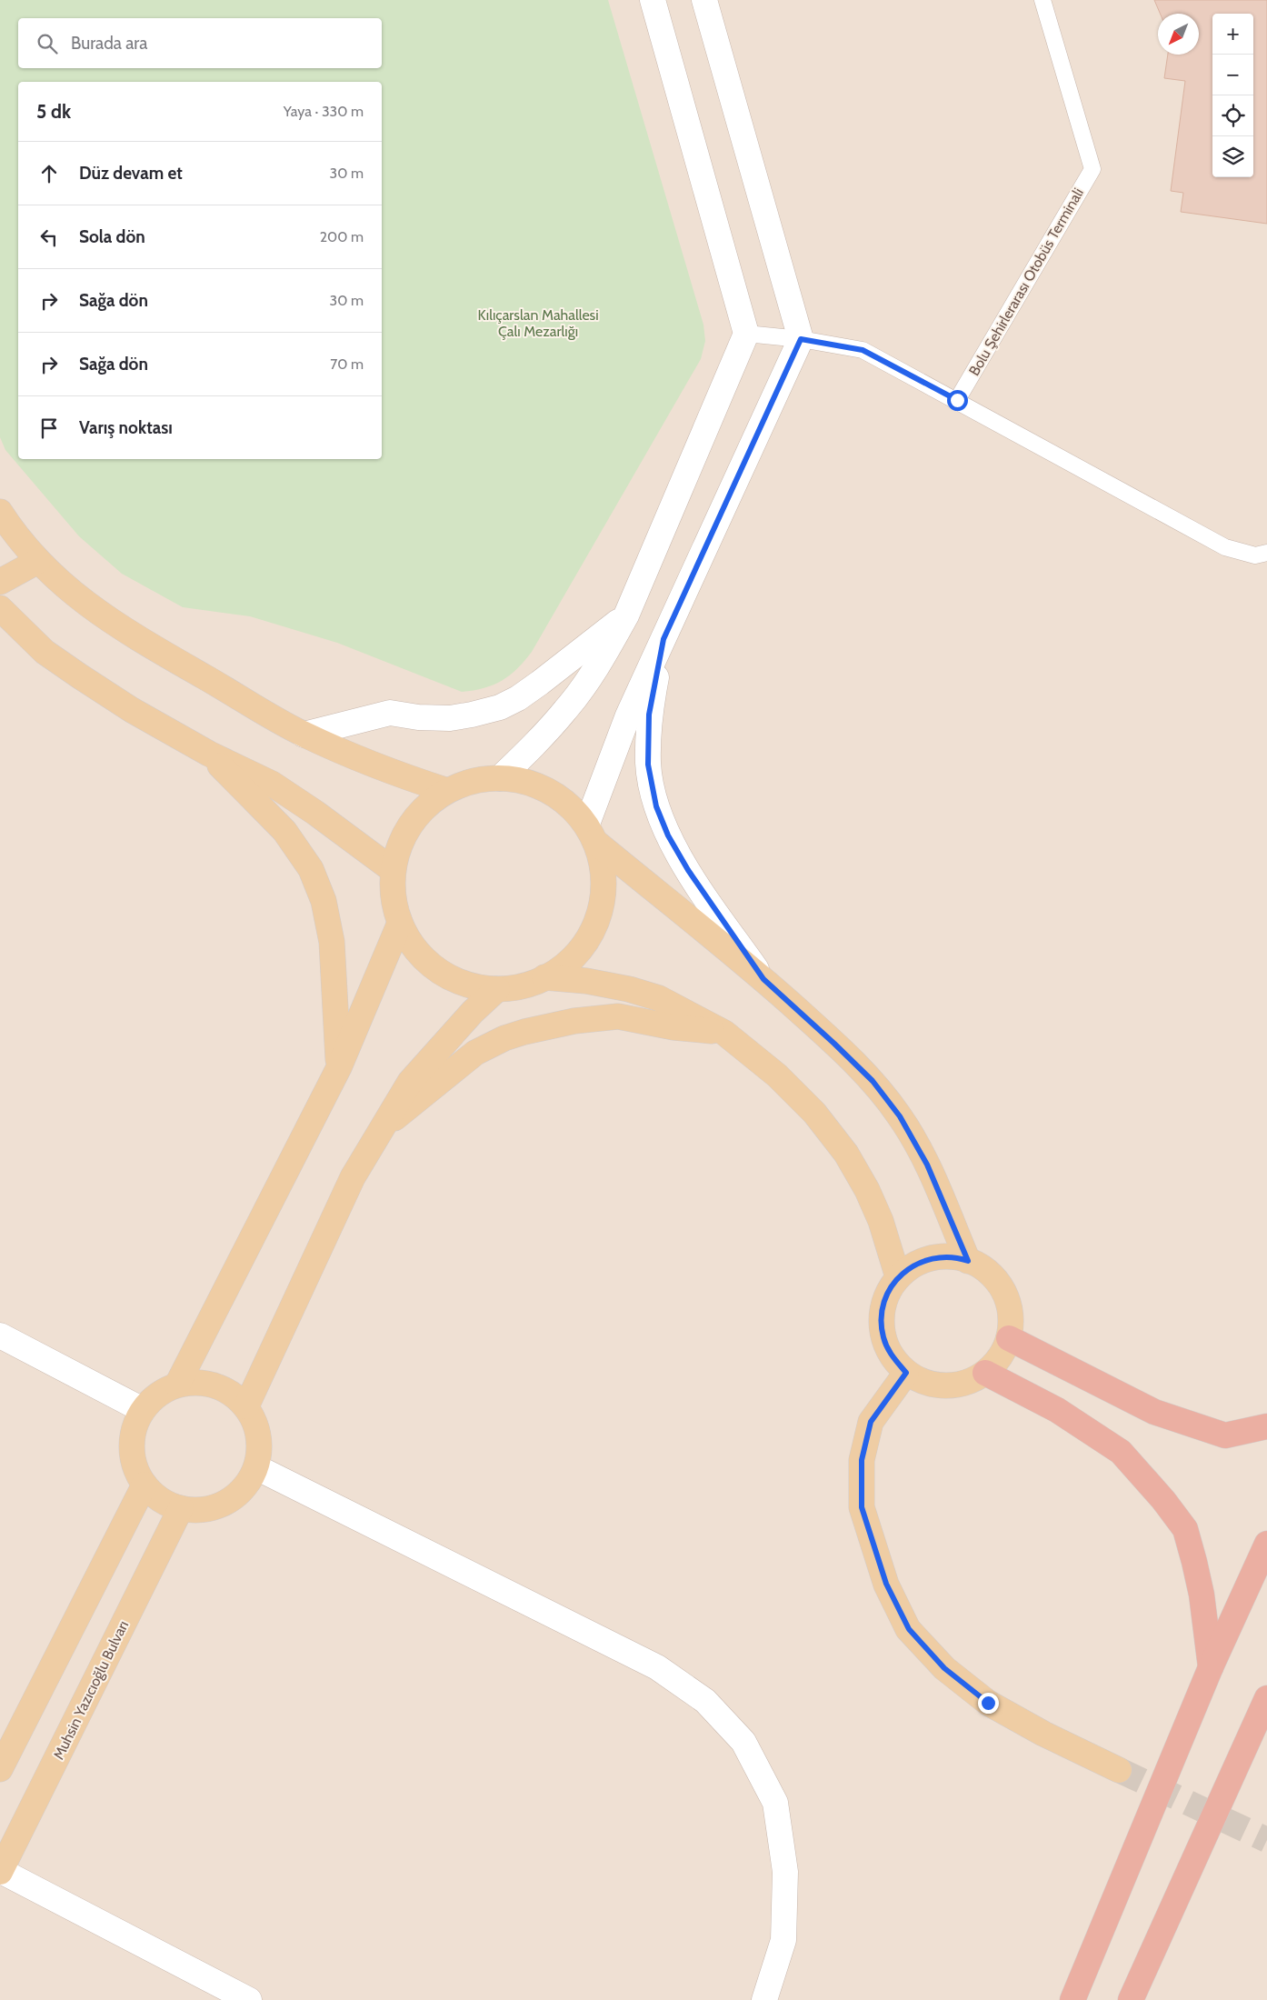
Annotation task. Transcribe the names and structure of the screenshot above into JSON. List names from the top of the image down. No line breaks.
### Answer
{"streets":{"main road":["Muhsin Yazıcıoğlu Bulvarı"],"lane":["Bolu Şehirlerarası Otobüs Terminali"]},"parks":["Kılıçarslan Mahallesi Çalı Mezarlığı"],"north":"bottom left","page":{"map_buttons":["+","−"],"search":"Burada ara","heading":["5 dk","Yaya · 330 m"],"list":[["Düz devam et","30 m"],["Sola dön","200 m"],["Sağa dön","30 m"],["Sağa dön","70 m"],"Varış noktası"]}}
